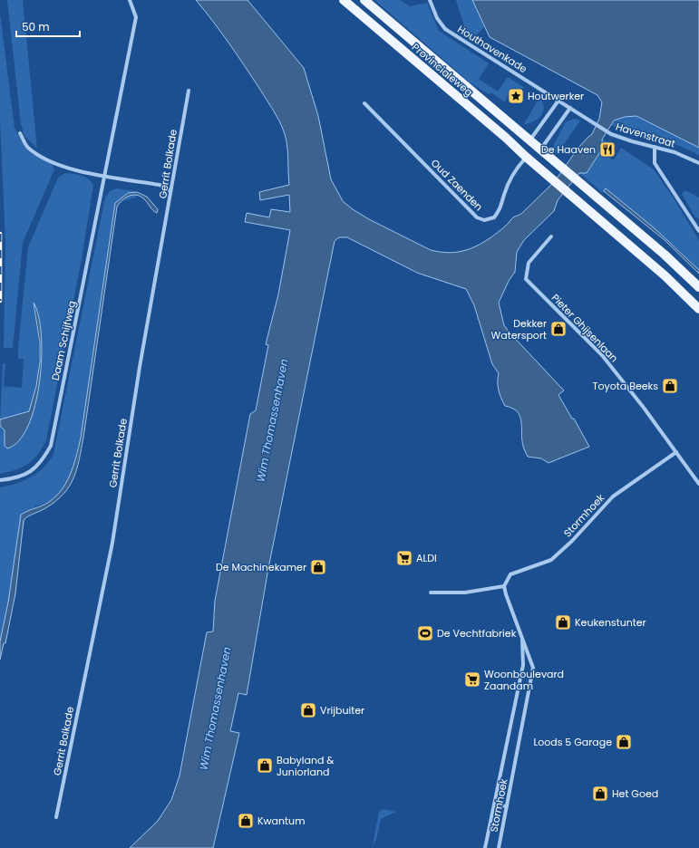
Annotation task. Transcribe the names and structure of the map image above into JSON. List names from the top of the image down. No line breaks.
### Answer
{"streets":{"main road":["Provincialeweg"],"street":["Houthavenkade","Havenstraat","Gerrit Bolkade","Oud Zaenden","Pieter Ghijsenlaan","Daam Schijfweg","Stormhoek"]},"crossings":[["Houthavenkade","Havenstraat"],["Provincialeweg","Oud Zaenden"],["Pieter Ghijsenlaan","Stormhoek"]],"water":["Wim Thomassenhaven"],"places":{"place":["Houtwerker"],"restaurant":["De Haaven"],"shop":["Dekker Watersport","Toyota Beeks","De Machinekamer","Keukenstunter","Vrijbuiter","Loods 5 Garage","Babyland & Juniorland","Het Goed","Kwantum"],"supermarket":["ALDI","Woonboulevard Zaandam"],"sports":["De Vechtfabriek"]},"scale_bar":"50 m"}
